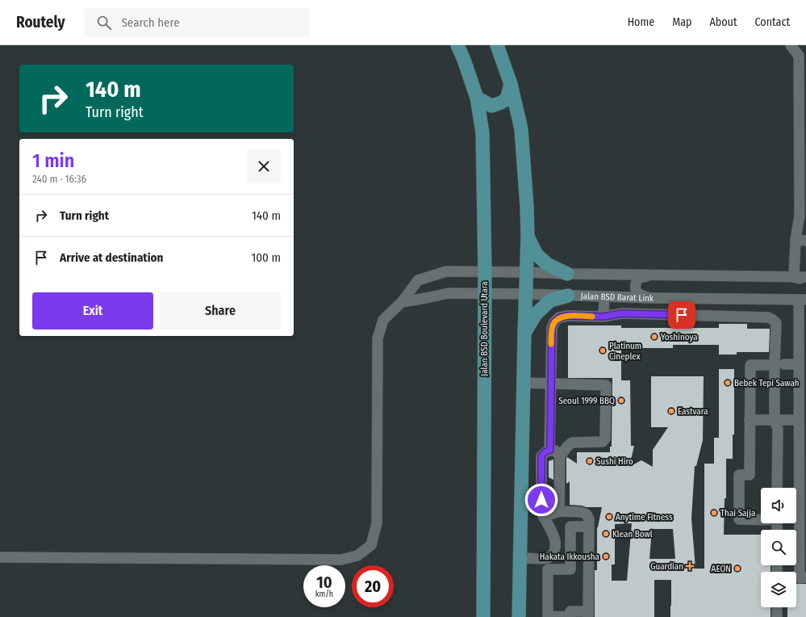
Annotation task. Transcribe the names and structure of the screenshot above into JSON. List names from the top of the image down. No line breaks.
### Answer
{"streets":{"main road":["Jalan BSD Boulevard Utara"],"street":["Jalan BSD Barat Link"]},"crossings":[["Jalan BSD Barat Link","Jalan BSD Boulevard Utara"]],"places":{"other":["Yoshinoya","Platinum Cineplex","Bebek Tepi Sawah","Seoul 1999 BBQ","Eastvara","Sushi Hiro","Thai Sajja","Anytime Fitness","Klean Bowl","Hakata Ikkousha","AEON"],"health":["Guardian"]},"page":{"header":"Routely","search":"Search here","nav":["Home","Map","About","Contact"],"turn":["140 m","Turn right"],"heading":["1 min","240 m · 16:36"],"list":[{"name":"Turn right","value":"140 m"},{"name":"Arrive at destination","value":"100 m"}],"buttons":["Exit","Share"],"speed":"10 km/h","limit":"20"}}
